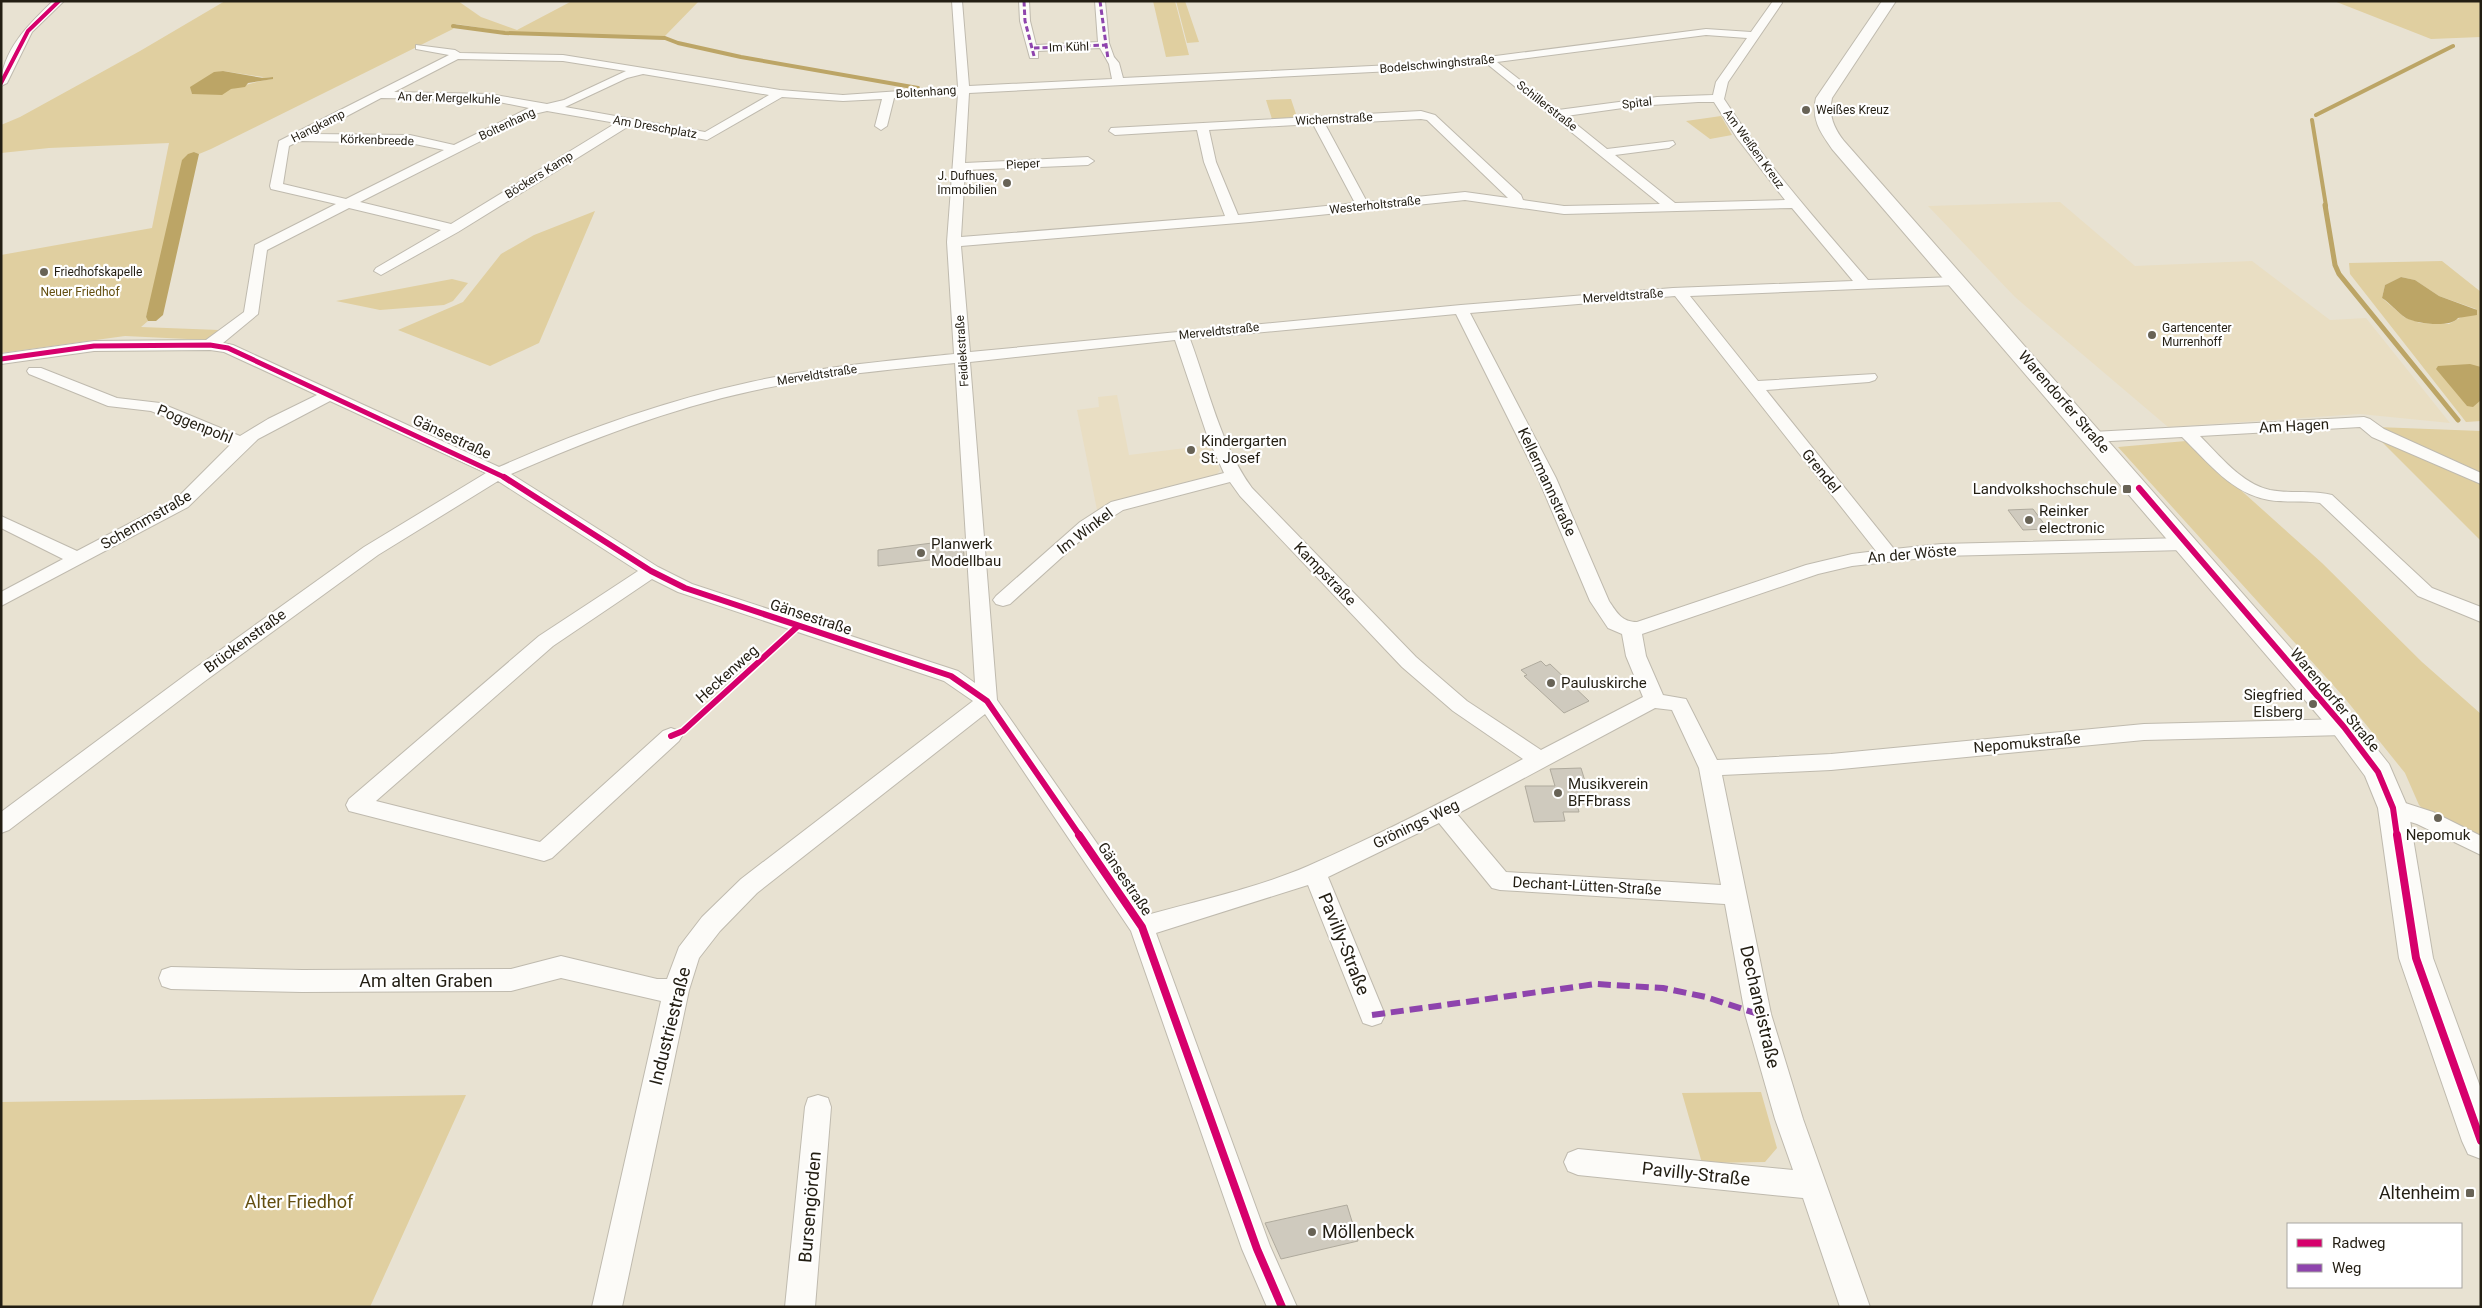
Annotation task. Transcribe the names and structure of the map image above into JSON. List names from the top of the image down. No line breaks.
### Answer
{"streets":{"main road":["Warendorfer Straße"],"street":["Im Kühl","Bodelschwinghstraße","Boltenhang","An der Mergelkuhle","Spital","Schillerstraße","Wichernstraße","Hangkamp","Am Dreschplatz","Körkenbreede","Am Weißen Kreuz","Pieper","Böckers Kamp","Westerholtstraße","Merveldtstraße","Feidiekstraße","Poggenpohl","Am Hagen","Gänsestraße","Grendel","Kellermannstraße","Schemmstraße","Im Winkel","An der Wöste","Kampstraße","Brückenstraße","Nepomukstraße","Grönings Weg","Dechant-Lütten-Straße","Pavilly-Straße","Am alten Graben","Dechaneistraße","Industriestraße","Bursengörden"],"cycle path":["Heckenweg"]},"crossings":[["Im Kühl","Bodelschwinghstraße"],["Bodelschwinghstraße","Boltenhang"],["Bodelschwinghstraße","Schillerstraße"],["Bodelschwinghstraße","Am Weißen Kreuz"],["Bodelschwinghstraße","Feidiekstraße"],["Boltenhang","An der Mergelkuhle"],["Boltenhang","Hangkamp"],["Boltenhang","Am Dreschplatz"],["Boltenhang","Körkenbreede"],["Boltenhang","Feidiekstraße"],["Boltenhang","Gänsestraße"],["An der Mergelkuhle","Hangkamp"],["An der Mergelkuhle","Am Dreschplatz"],["Spital","Schillerstraße"],["Spital","Am Weißen Kreuz"],["Schillerstraße","Westerholtstraße"],["Wichernstraße","Westerholtstraße"],["Hangkamp","Körkenbreede"],["Am Dreschplatz","Böckers Kamp"],["Am Weißen Kreuz","Westerholtstraße"],["Am Weißen Kreuz","Merveldtstraße"],["Pieper","Feidiekstraße"],["Westerholtstraße","Feidiekstraße"],["Merveldtstraße","Feidiekstraße"],["Merveldtstraße","Warendorfer Straße"],["Merveldtstraße","Gänsestraße"],["Merveldtstraße","Grendel"],["Merveldtstraße","Kellermannstraße"],["Merveldtstraße","Kampstraße"],["Merveldtstraße","Brückenstraße"],["Feidiekstraße","Gänsestraße"],["Feidiekstraße","Industriestraße"],["Warendorfer Straße","Am Hagen"],["Warendorfer Straße","An der Wöste"],["Warendorfer Straße","Nepomukstraße"],["Poggenpohl","Schemmstraße"],["Gänsestraße","Schemmstraße"],["Gänsestraße","Brückenstraße"],["Gänsestraße","Grönings Weg"],["Gänsestraße","Industriestraße"],["Grendel","An der Wöste"],["Kellermannstraße","An der Wöste"],["Kellermannstraße","Dechaneistraße"],["Im Winkel","Kampstraße"],["An der Wöste","Dechaneistraße"],["Kampstraße","Grönings Weg"],["Nepomukstraße","Dechaneistraße"],["Grönings Weg","Dechant-Lütten-Straße"],["Grönings Weg","Pavilly-Straße"],["Grönings Weg","Dechaneistraße"],["Dechant-Lütten-Straße","Dechaneistraße"],["Pavilly-Straße","Dechaneistraße"],["Am alten Graben","Industriestraße"]],"parks":["Neuer Friedhof","Alter Friedhof"],"places":{"other":["Weißes Kreuz","J. Dufhues, Immobilien","Friedhofskapelle","Gartencenter Murrenhoff","Kindergarten St. Josef","Reinker electronic","Planwerk Modellbau","Pauluskirche","Siegfried Elsberg","Musikverein BFFbrass","Nepomuk","Möllenbeck"],"transit":["Landvolkshochschule","Altenheim"]},"legend":["Radweg","Weg"]}
